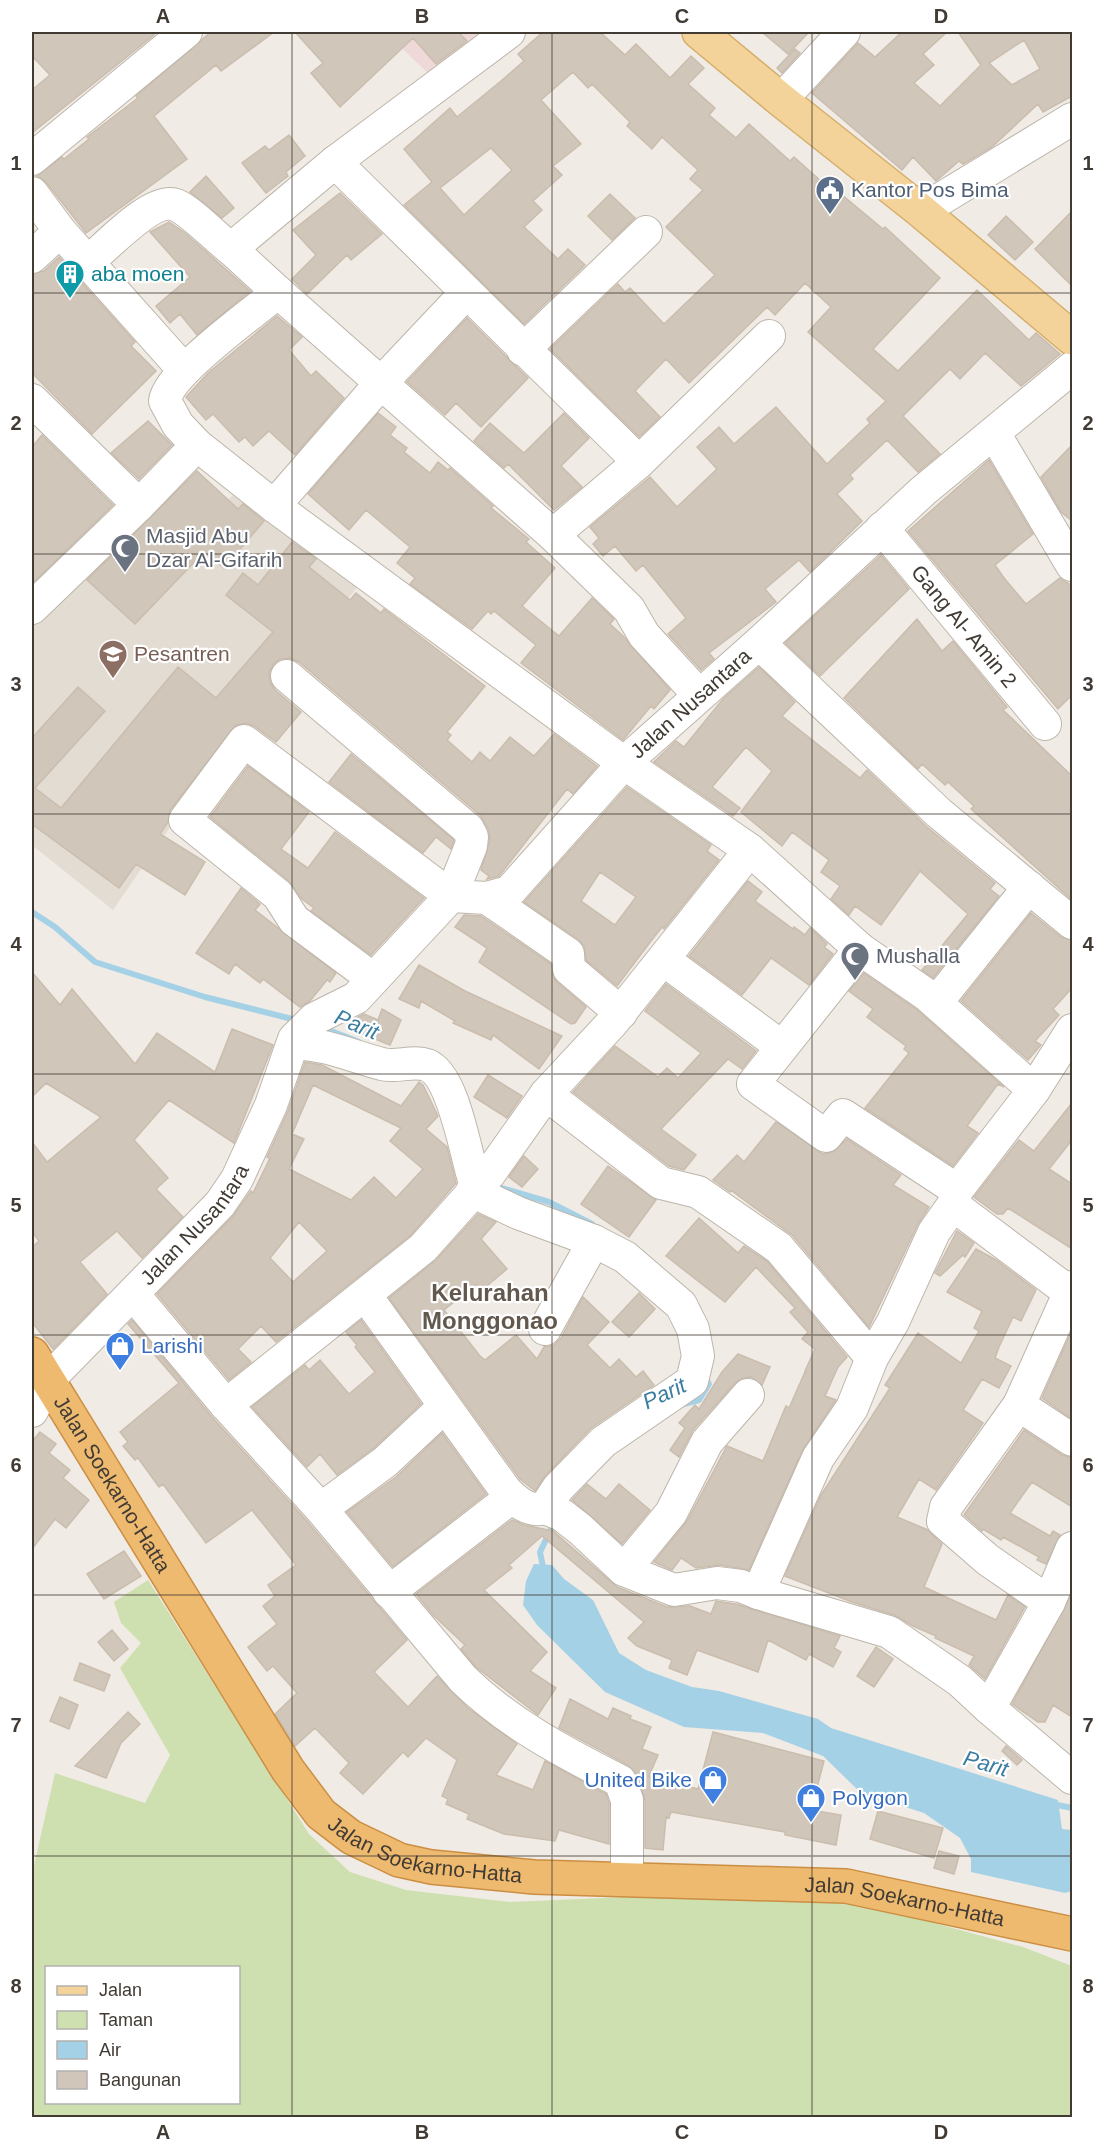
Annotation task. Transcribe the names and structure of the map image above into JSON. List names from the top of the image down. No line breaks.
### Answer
{"streets":{"highway":["Jalan Soekarno-Hatta"],"street":["Gang Al- Amin 2","Jalan Nusantara"]},"crossings":[["Gang Al- Amin 2","Jalan Nusantara"],["Jalan Nusantara","Jalan Soekarno-Hatta"]],"districts":["Kelurahan Monggonao"],"water":["Parit"],"places":{"public building":["Kantor Pos Bima"],"building":["aba moen"],"mosque":["Masjid Abu Dzar Al-Gifarih","Mushalla"],"school or university":["Pesantren"],"shop":["Larishi","United Bike","Polygon"]},"legend":["Jalan","Taman","Air","Bangunan"],"grid":{"columns":["A","B","C","D"],"rows":["1","2","3","4","5","6","7","8"]}}
